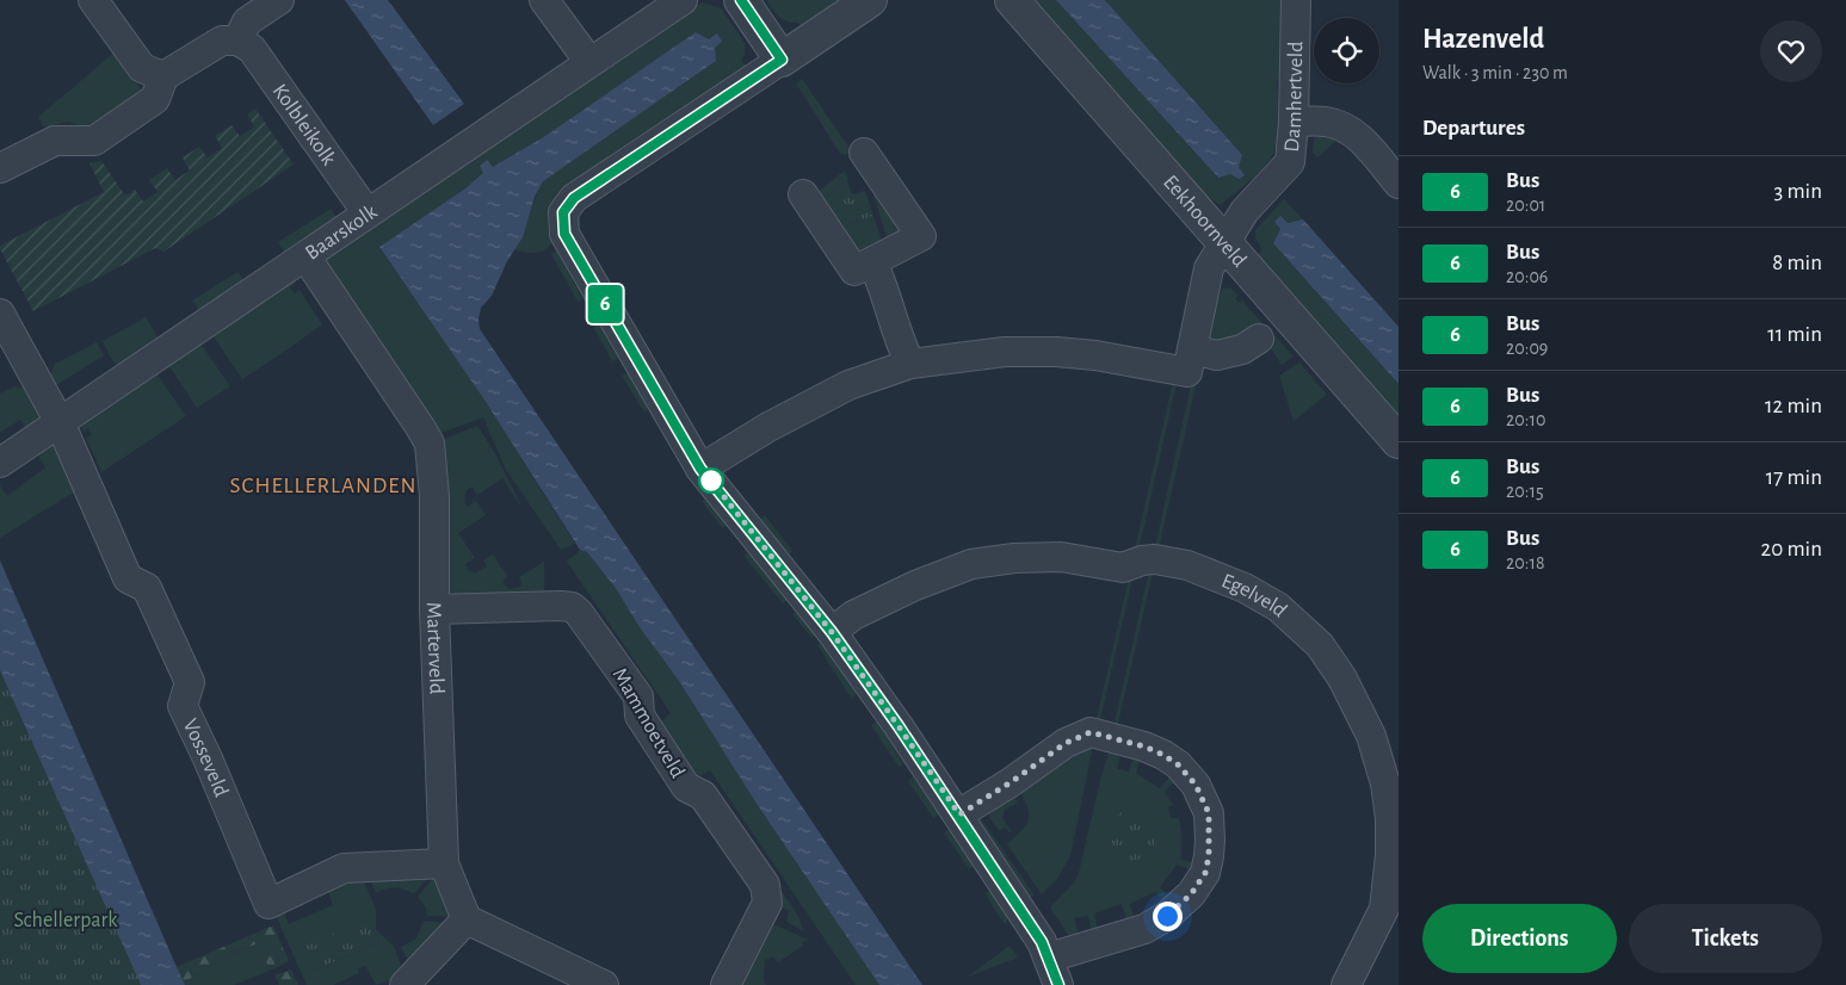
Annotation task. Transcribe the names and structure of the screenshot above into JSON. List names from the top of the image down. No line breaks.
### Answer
{"streets":{"street":["Damhertveld","Kolbleikolk","Eekhoornveld","Baarskolk","Egelveld","Marterveld","Mammoetveld","Vosseveld"]},"crossings":[["Damhertveld","Eekhoornveld"],["Kolbleikolk","Baarskolk"],["Baarskolk","Marterveld"],["Baarskolk","Vosseveld"],["Marterveld","Mammoetveld"],["Marterveld","Vosseveld"]],"districts":["SCHELLERLANDEN"],"parks":["Schellerpark"],"lines":["bus line 6"],"page":{"on_map":"6","heading":[["Hazenveld","Walk · 3 min · 230 m"],"Departures"],"list":[{"mark":"6","name":"Bus","note":"20:01","value":"3 min"},{"mark":"6","name":"Bus","note":"20:06","value":"8 min"},{"mark":"6","name":"Bus","note":"20:09","value":"11 min"},{"mark":"6","name":"Bus","note":"20:10","value":"12 min"},{"mark":"6","name":"Bus","note":"20:15","value":"17 min"},{"mark":"6","name":"Bus","note":"20:18","value":"20 min"}],"buttons":["Directions","Tickets"]}}
